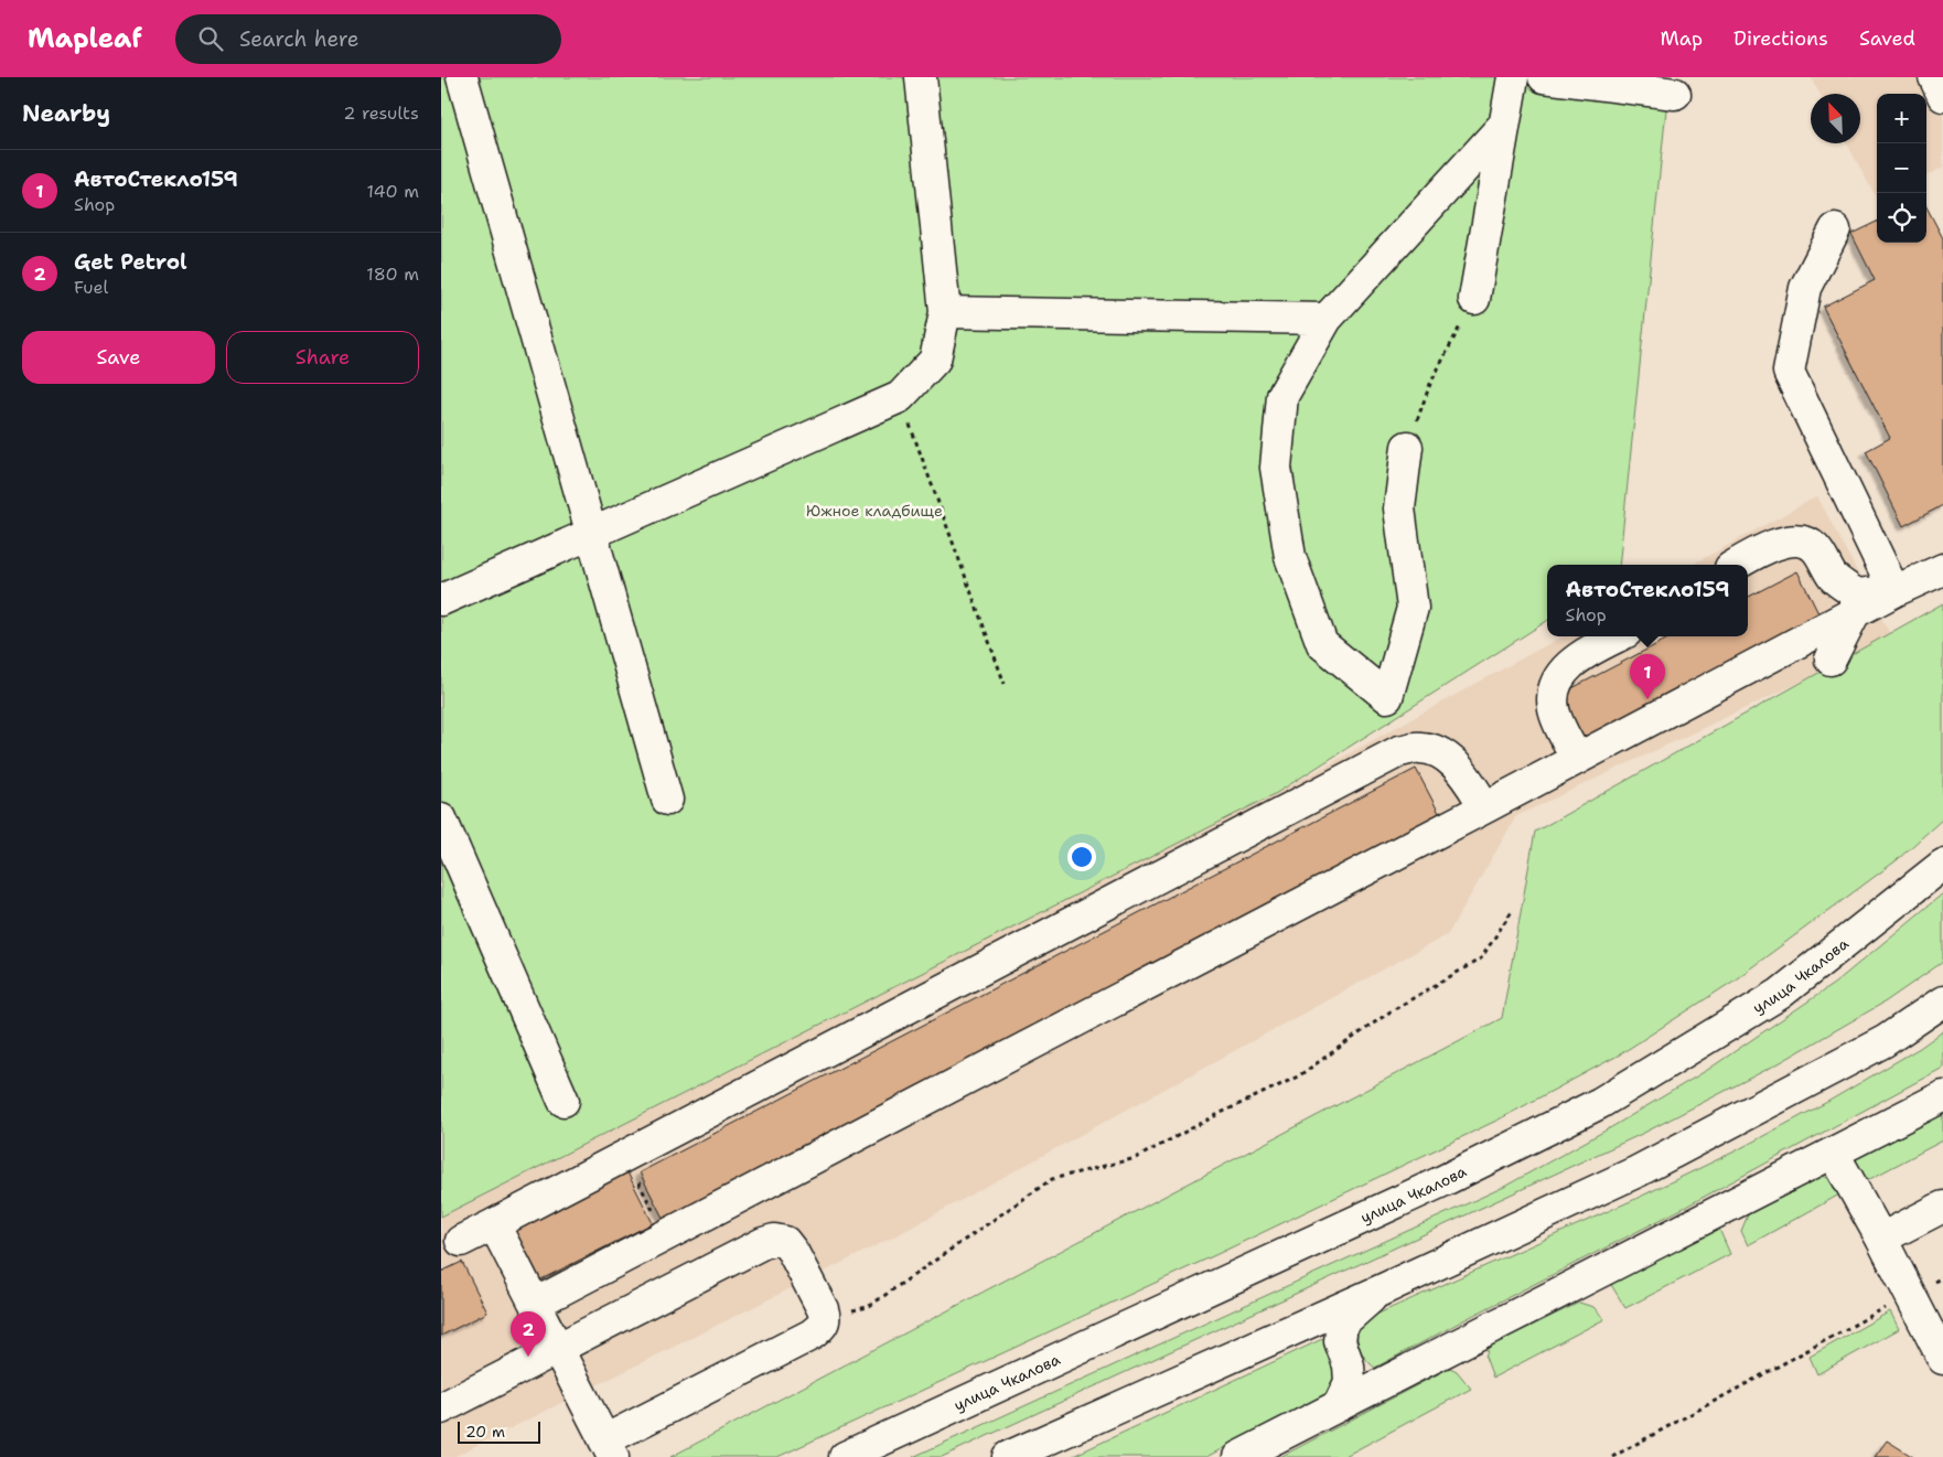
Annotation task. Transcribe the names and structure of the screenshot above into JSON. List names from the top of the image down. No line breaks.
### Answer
{"streets":{"main road":["улица Чкалова"]},"parks":["Южное кладбище"],"scale_bar":"20 m","north":"top left","page":{"header":"Mapleaf","search":"Search here","nav":["Map","Directions","Saved"],"heading":["Nearby","2 results"],"map_buttons":["+","−"],"list":[{"mark":"1","name":"АвтоСтекло159","note":"Shop","value":"140 m"},{"mark":"2","name":"Get Petrol","note":"Fuel","value":"180 m"}],"buttons":["Save","Share"],"popup":["АвтоСтекло159","Shop"],"pins":["1","2"],"scale":"20 m"}}
